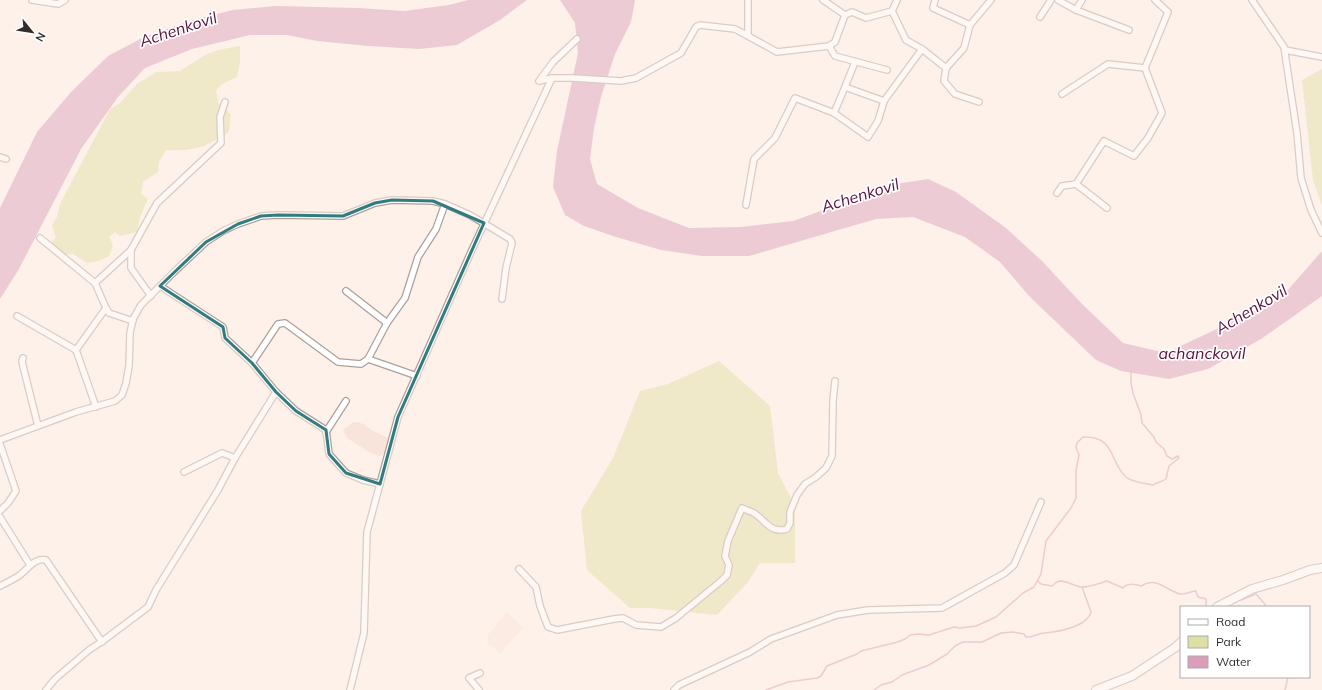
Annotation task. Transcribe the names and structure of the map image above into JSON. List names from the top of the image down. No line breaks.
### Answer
{"water":["Achenkovil","achanckovil"],"legend":["Road","Park","Water"],"north":"bottom right"}
